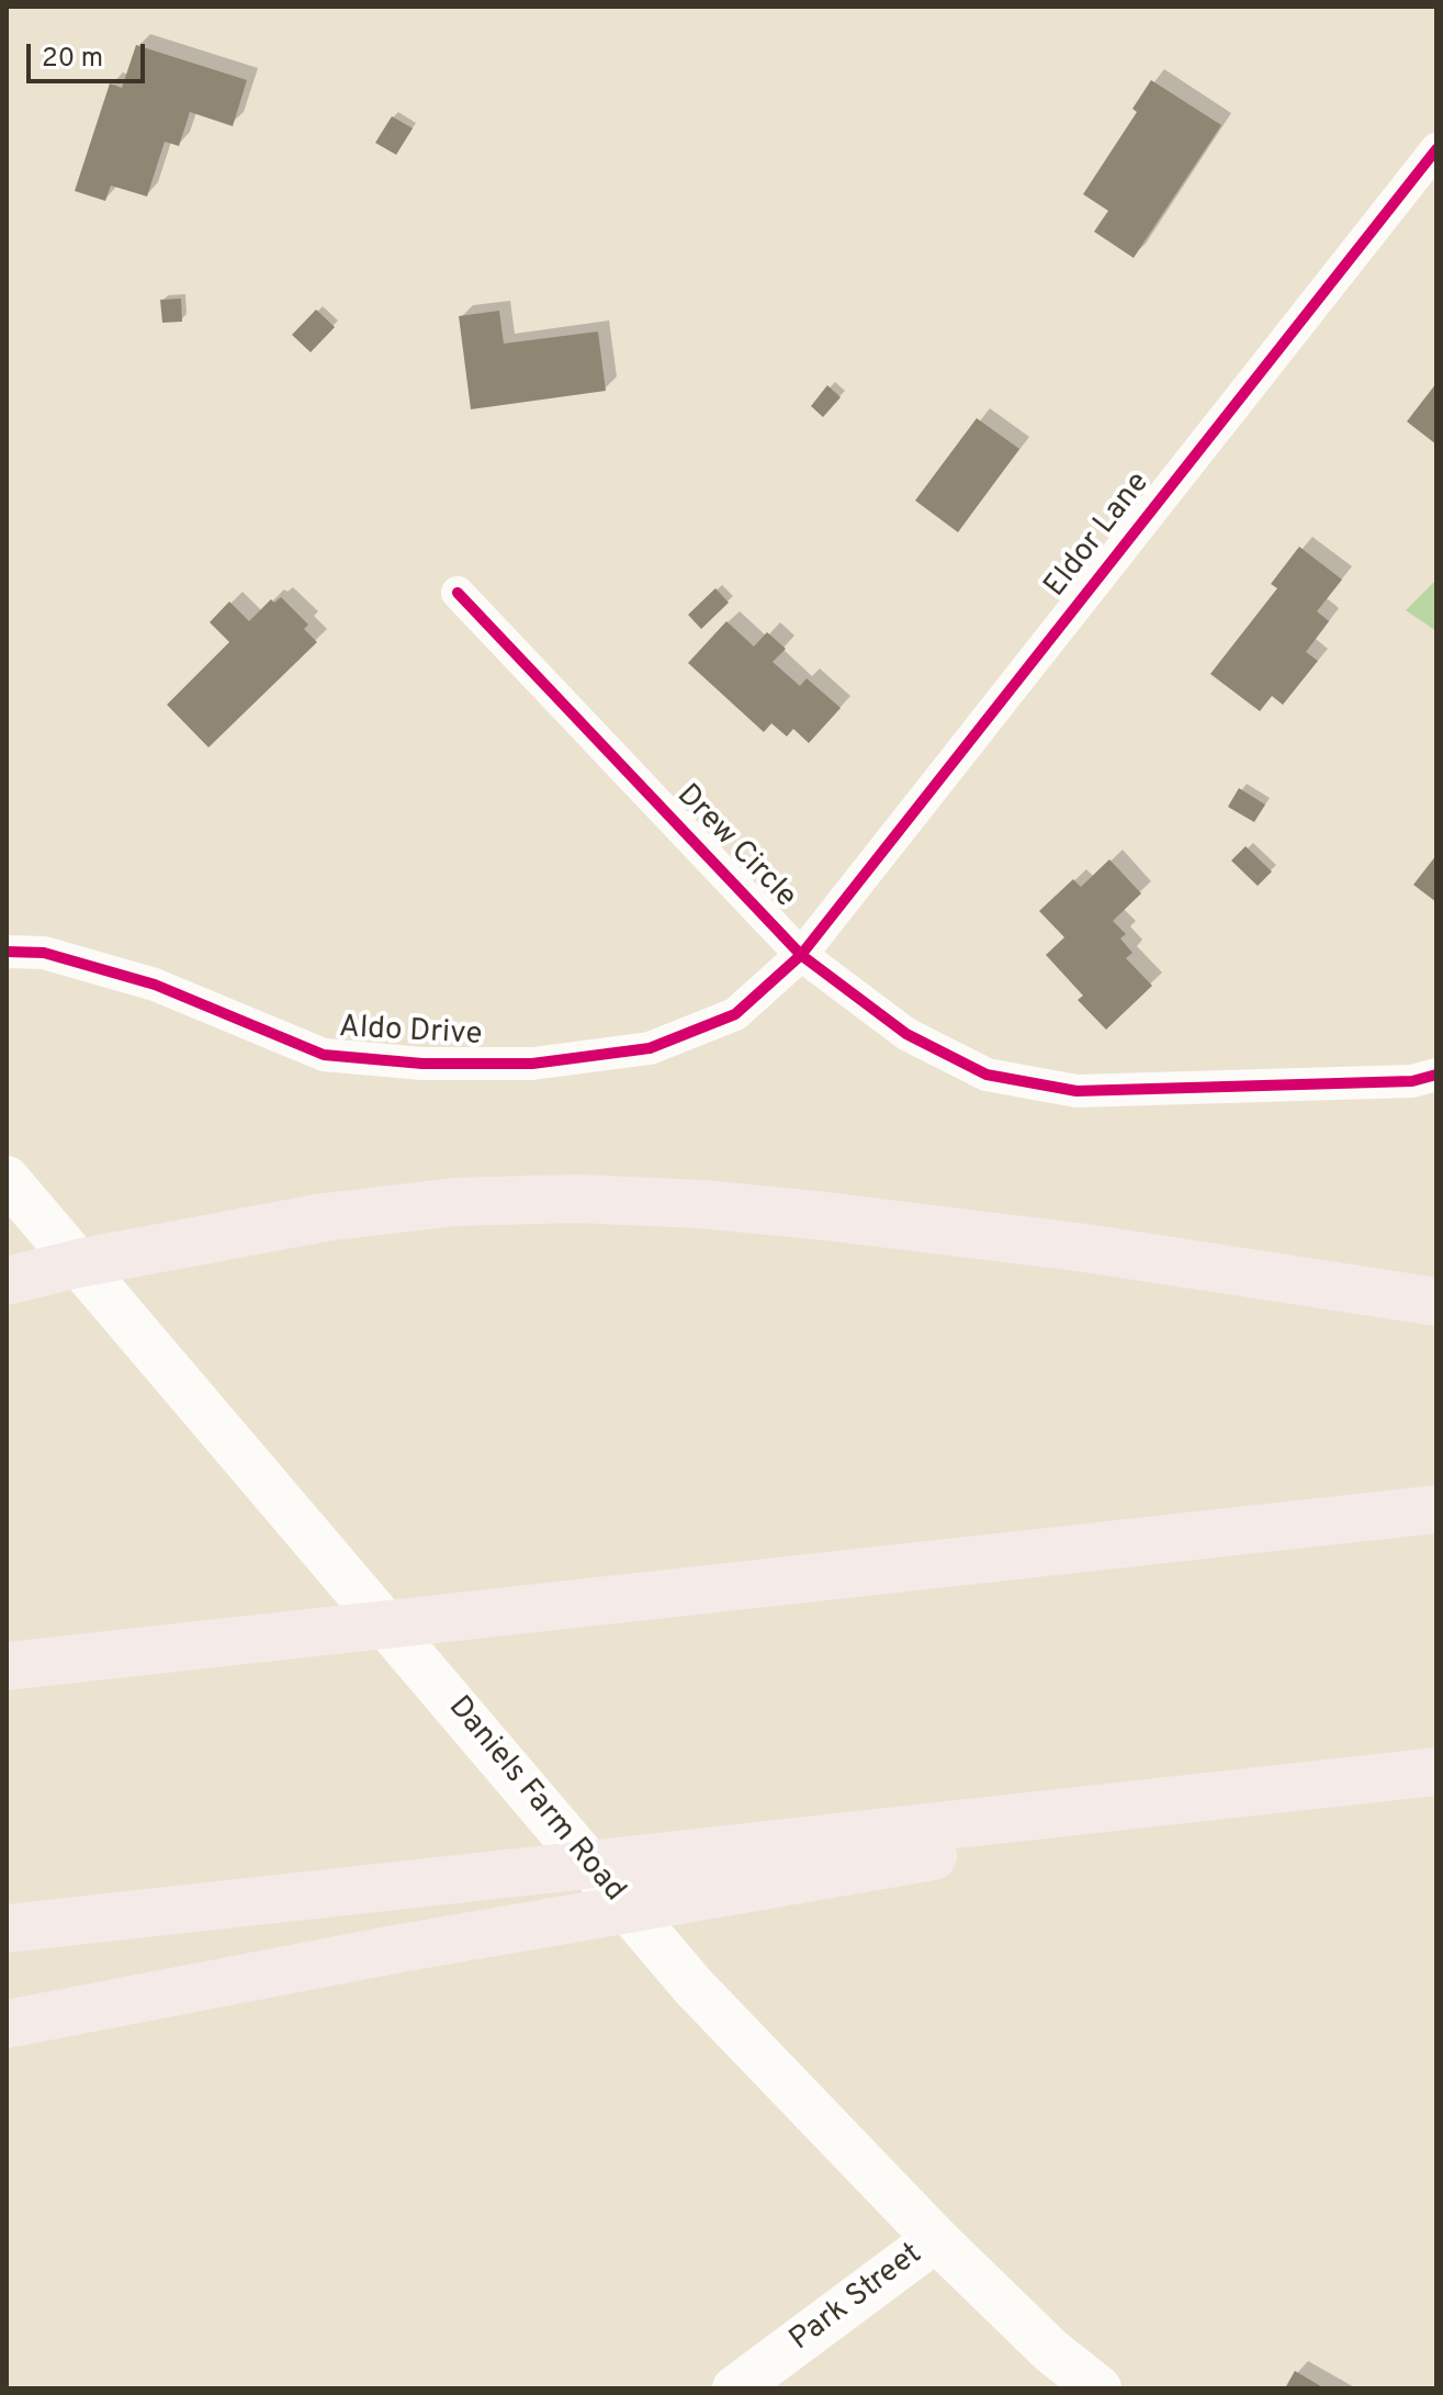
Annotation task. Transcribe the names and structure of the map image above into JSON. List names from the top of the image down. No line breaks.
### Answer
{"streets":{"main road":["Daniels Farm Road","Park Street"],"street":["Eldor Lane","Drew Circle","Aldo Drive"]},"crossings":[["Eldor Lane","Drew Circle"],["Eldor Lane","Aldo Drive"],["Drew Circle","Aldo Drive"],["Daniels Farm Road","Park Street"]],"scale_bar":"20 m"}
